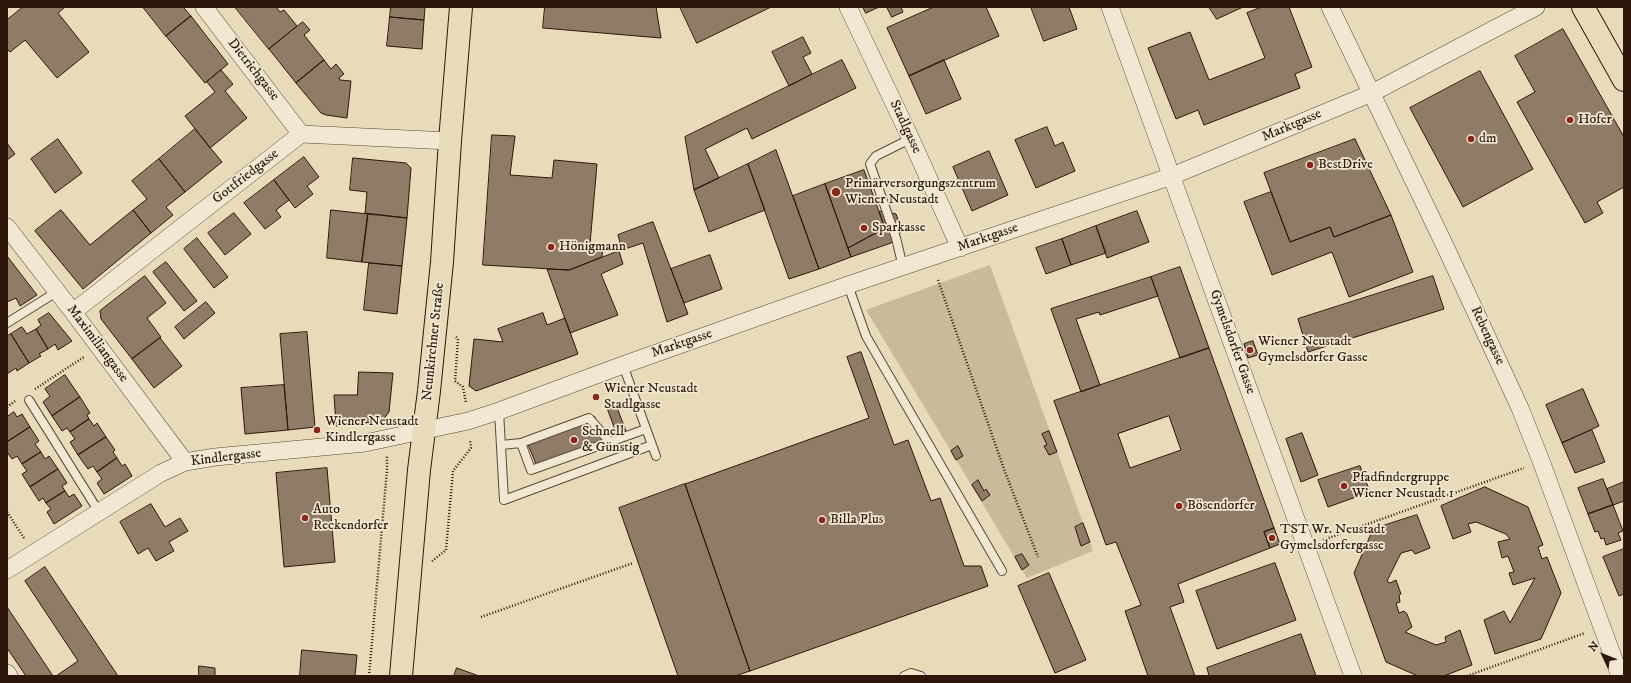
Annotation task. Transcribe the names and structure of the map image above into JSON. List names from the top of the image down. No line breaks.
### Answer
{"streets":{"main road":["Neunkirchner Straße"],"street":["Dietrichgasse","Marktgasse","Stadlgasse","Gottfriedgasse","Rebengasse","Gymelsdorfer Gasse","Maximiliangasse","Kindlergasse"]},"crossings":[["Dietrichgasse","Gottfriedgasse"],["Marktgasse","Stadlgasse"],["Marktgasse","Rebengasse"],["Marktgasse","Neunkirchner Straße"],["Marktgasse","Gymelsdorfer Gasse"],["Marktgasse","Kindlergasse"],["Gottfriedgasse","Maximiliangasse"],["Neunkirchner Straße","Kindlergasse"],["Maximiliangasse","Kindlergasse"]],"places":["Hofer","dm","BestDrive","Primärversorgungszentrum Wiener Neustadt","Sparkasse","Hönigmann","Wiener Neustadt Gymelsdorfer Gasse","Wiener Neustadt Stadlgasse","Wiener Neustadt Kindlergasse","Schnell & Günstig","Pfadfindergruppe Wiener Neustadt 1","Bösendorfer","Auto Reckendorfer","Billa Plus","TST Wr. Neustadt Gymelsdorfergasse"],"north":"top left"}
